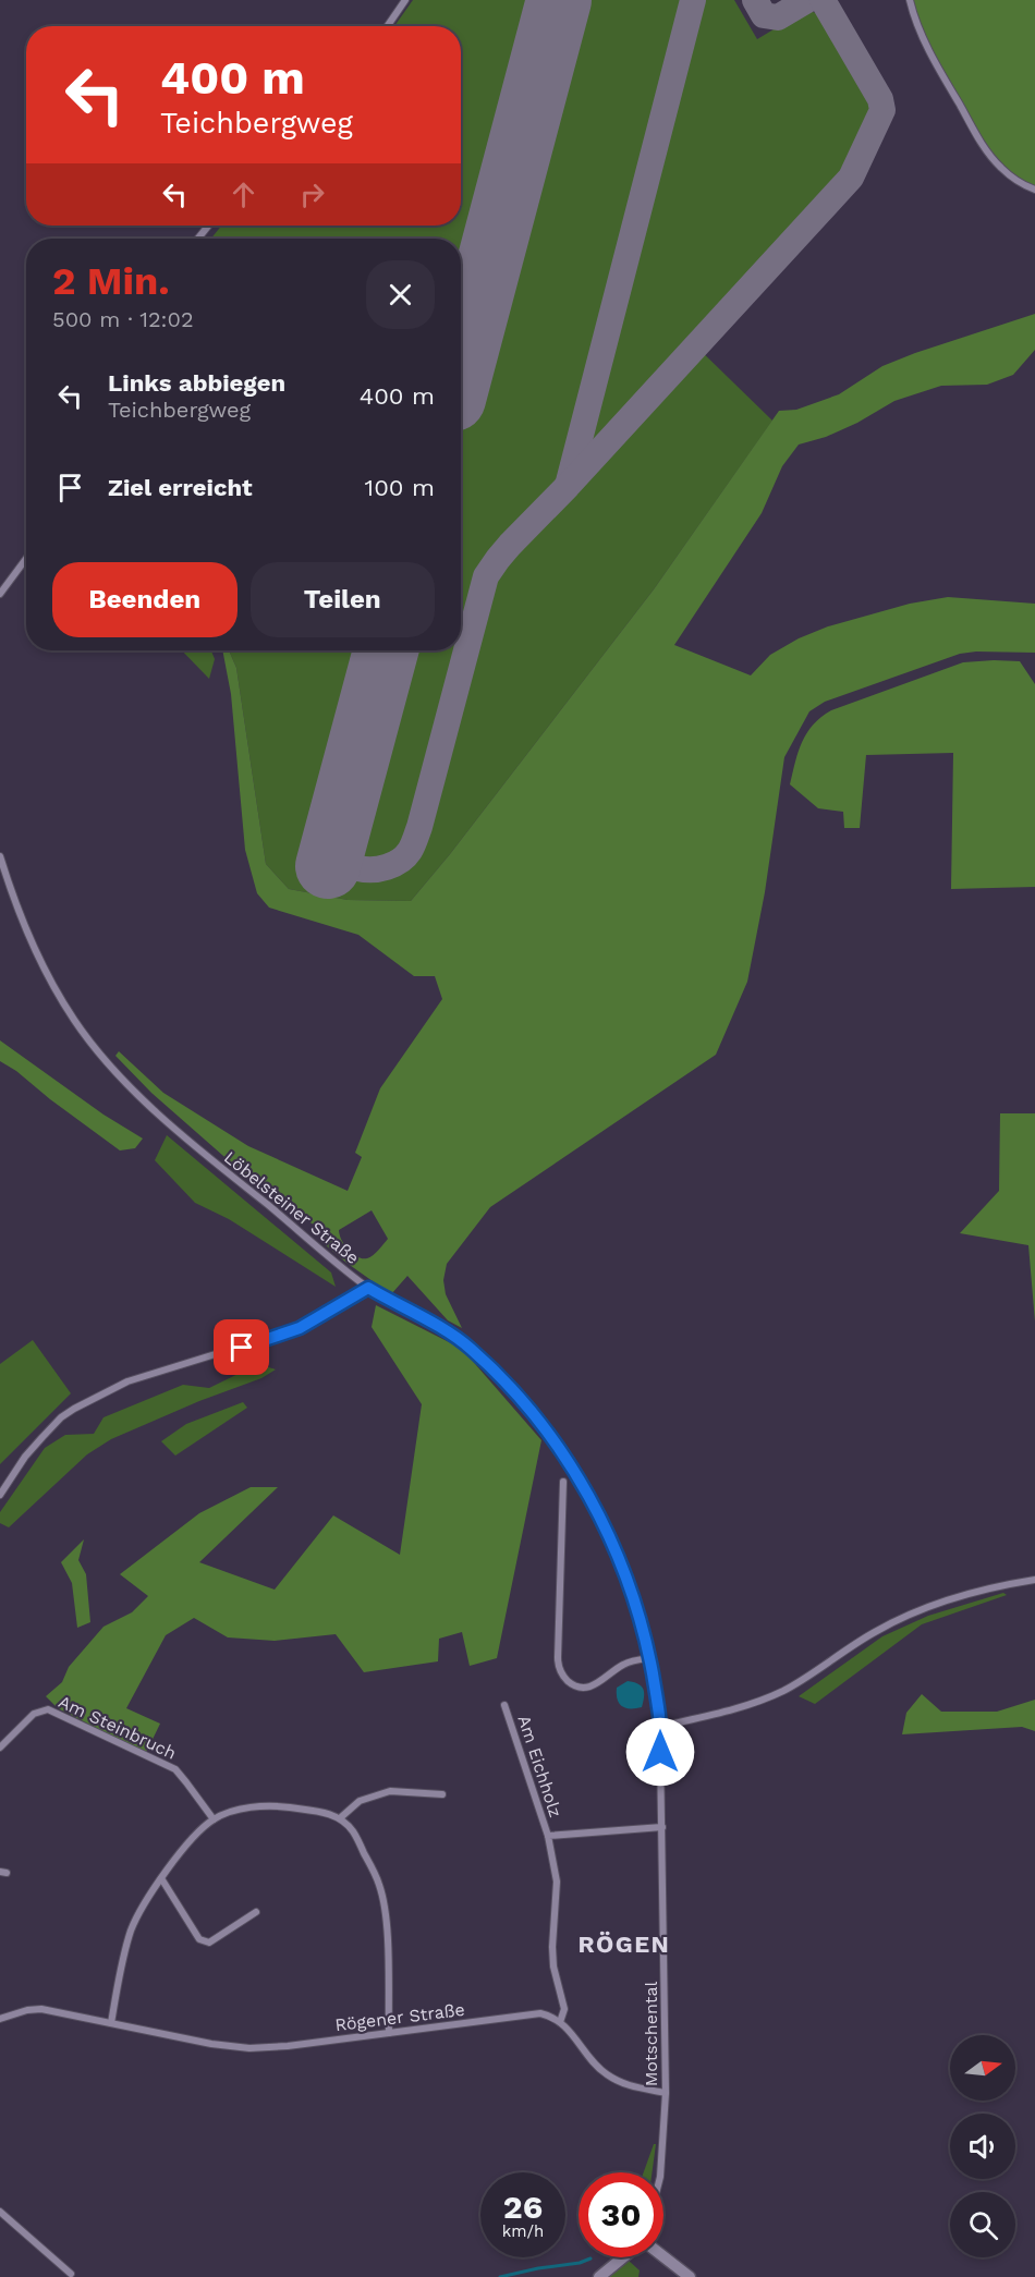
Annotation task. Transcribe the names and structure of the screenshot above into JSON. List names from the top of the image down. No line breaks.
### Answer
{"streets":{"street":["Löbelsteiner Straße","Am Steinbruch","Am Eichholz","Rögener Straße","Motschental"]},"crossings":[["Löbelsteiner Straße","Motschental"],["Am Eichholz","Rögener Straße"],["Am Eichholz","Motschental"]],"districts":["RÖGEN"],"north":"right","page":{"turn":["400 m","Teichbergweg"],"heading":["2 Min.","500 m · 12:02"],"list":[{"name":"Links abbiegen","note":"Teichbergweg","value":"400 m"},{"name":"Ziel erreicht","value":"100 m"}],"buttons":["Beenden","Teilen"],"speed":"26 km/h","limit":"30"}}
